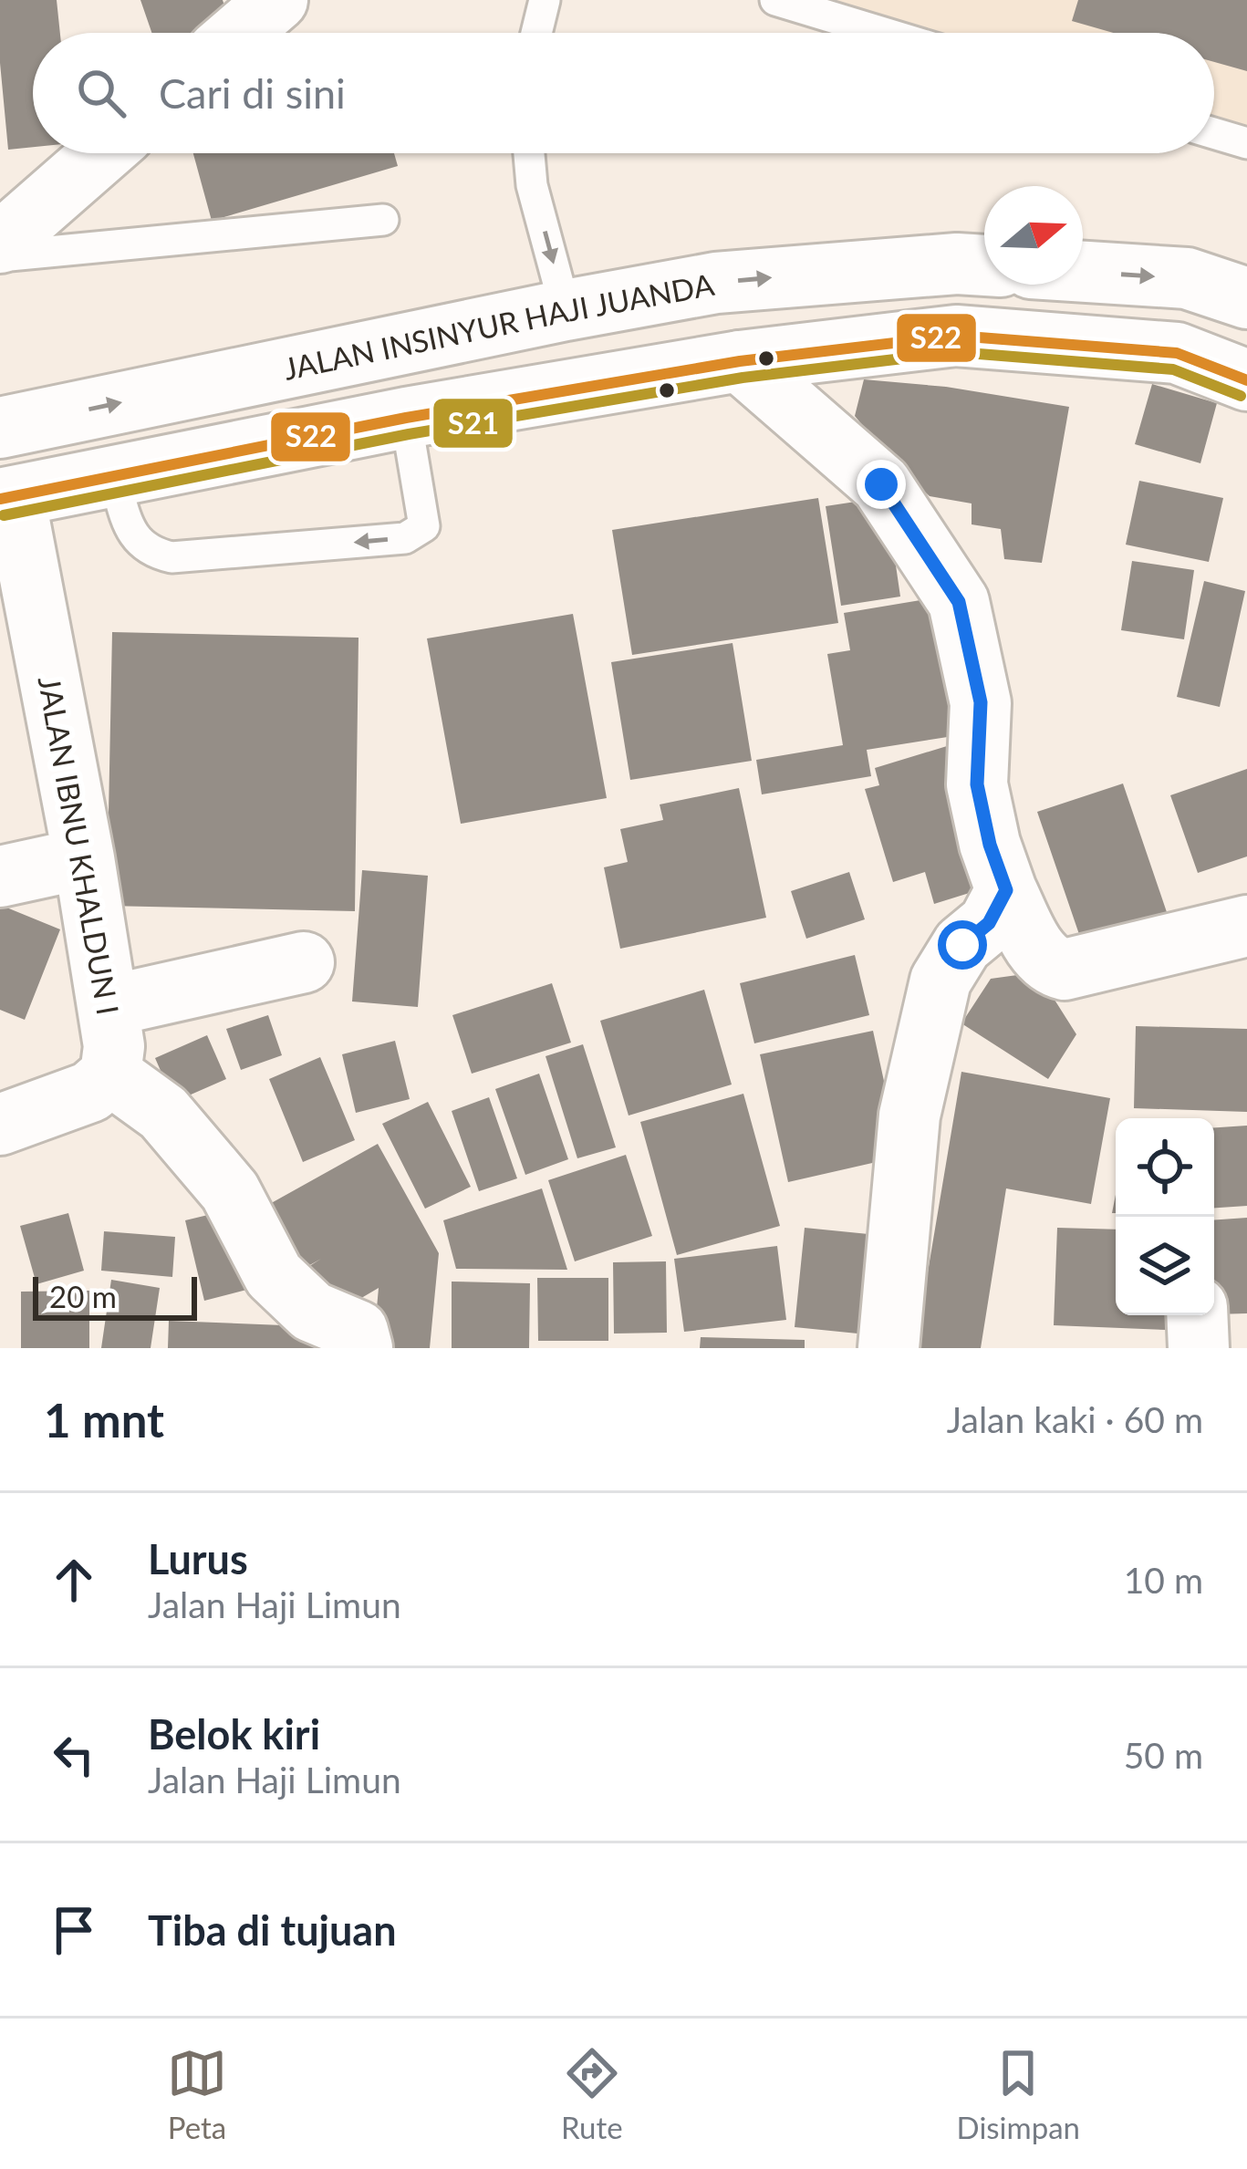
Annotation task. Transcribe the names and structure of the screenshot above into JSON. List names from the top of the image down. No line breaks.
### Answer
{"streets":{"main road":["JALAN INSINYUR HAJI JUANDA","JALAN IBNU KHALDUN I"]},"lines":["transit line S22","transit line S21"],"scale_bar":"20 m","north":"right","page":{"search":"Cari di sini","scale":"20 m","heading":["1 mnt","Jalan kaki · 60 m"],"list":[["Lurus","Jalan Haji Limun","10 m"],["Belok kiri","Jalan Haji Limun","50 m"],"Tiba di tujuan"],"nav":["Peta","Rute","Disimpan"]}}
